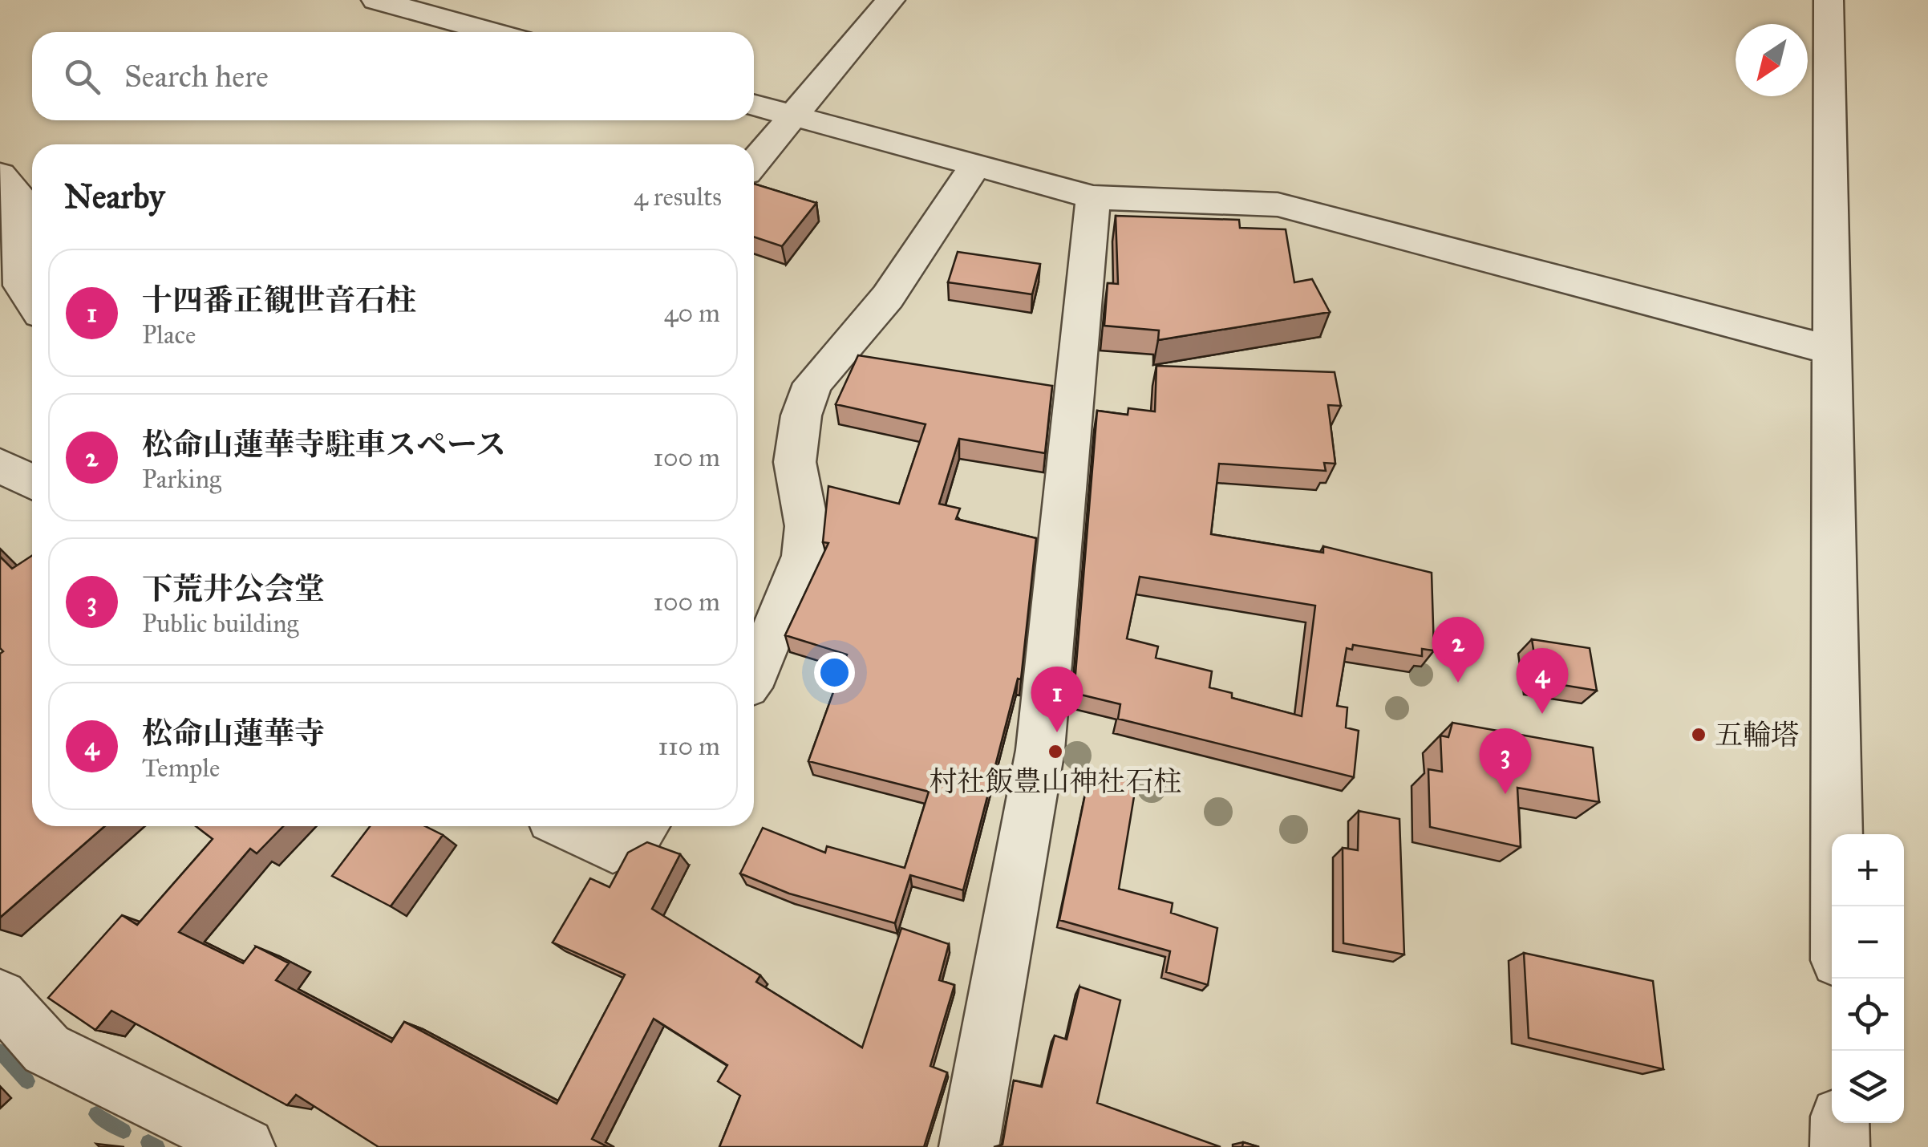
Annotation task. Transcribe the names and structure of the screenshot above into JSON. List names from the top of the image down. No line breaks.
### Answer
{"places":["五輪塔","村社飯豊山神社石柱"],"north":"bottom left","page":{"search":"Search here","heading":["Nearby","4 results"],"list":[{"mark":"1","name":"十四番正観世音石柱","note":"Place","value":"40 m"},{"mark":"2","name":"松命山蓮華寺駐車スペース","note":"Parking","value":"100 m"},{"mark":"3","name":"下荒井公会堂","note":"Public building","value":"100 m"},{"mark":"4","name":"松命山蓮華寺","note":"Temple","value":"110 m"}],"pins":["2","4","1","3"],"map_buttons":["+","−"]}}
